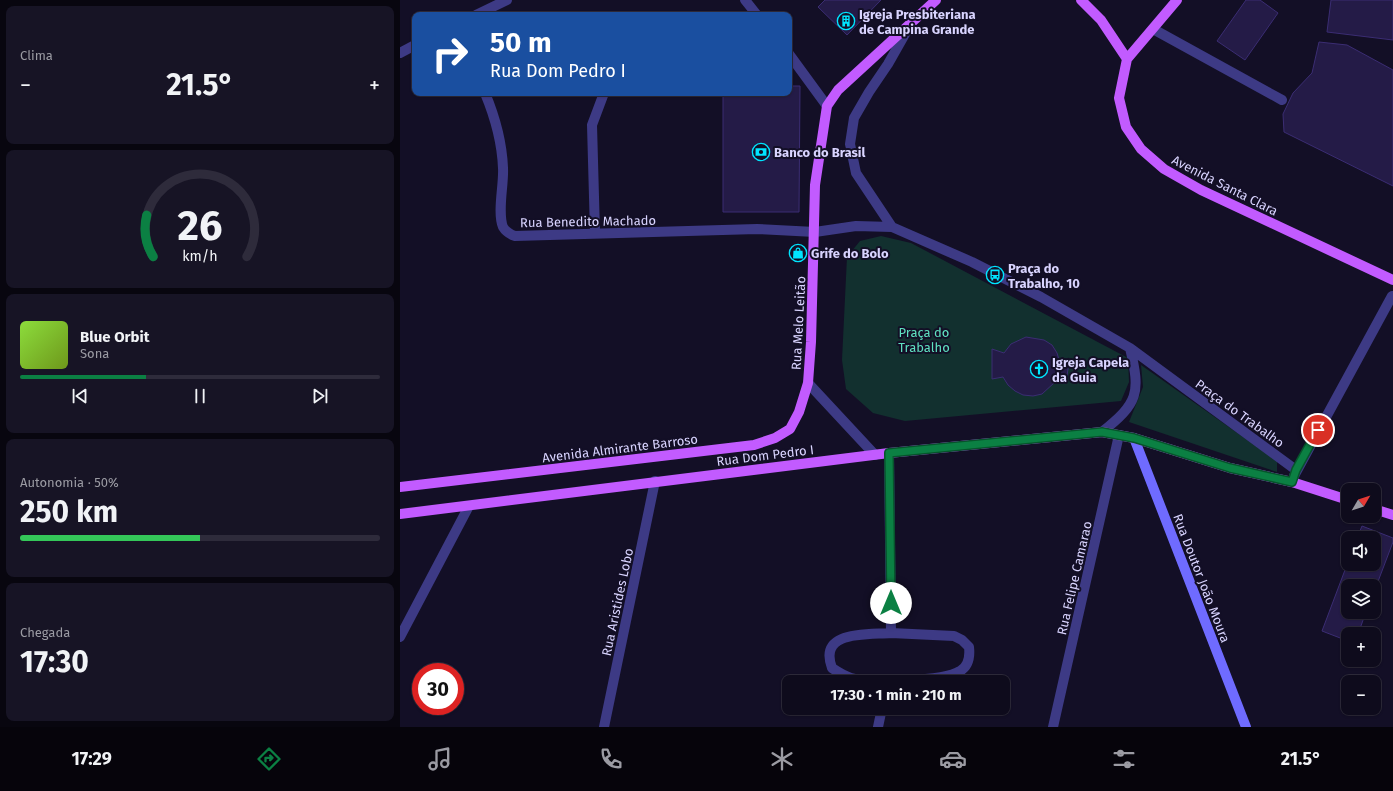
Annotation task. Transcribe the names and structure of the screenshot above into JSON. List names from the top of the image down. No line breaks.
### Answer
{"streets":{"main road":["Avenida Santa Clara","Rua Melo Leitão","Avenida Almirante Barroso","Rua Dom Pedro I","Rua Doutor João Moura"],"street":["Rua Benedito Machado","Praça do Trabalho","Rua Felipe Camarao","Rua Aristides Lobo"]},"crossings":[["Rua Benedito Machado","Rua Melo Leitão"],["Rua Benedito Machado","Praça do Trabalho"],["Rua Melo Leitão","Avenida Almirante Barroso"],["Rua Dom Pedro I","Rua Felipe Camarao"],["Rua Dom Pedro I","Rua Doutor João Moura"],["Rua Dom Pedro I","Rua Aristides Lobo"]],"parks":["Praça do Trabalho"],"places":{"building":["Igreja Presbiteriana de Campina Grande"],"bank":["Banco do Brasil"],"shop":["Grife do Bolo"],"bus stop":["Praça do Trabalho, 10"],"church":["Igreja Capela da Guia"]},"north":"top right","page":{"tile":["Clima",["Autonomia · 50%","250 km"],["Chegada","17:30"]],"turn":["50 m","Rua Dom Pedro I"],"heat":["−","21.5°","+"],"song":["Blue Orbit","Sona"],"map_buttons":["+","−"],"limit":"30","trip":"17:30 · 1 min · 210 m","tabs":["17:29","21.5°"],"gauge":["26","km/h"]}}
